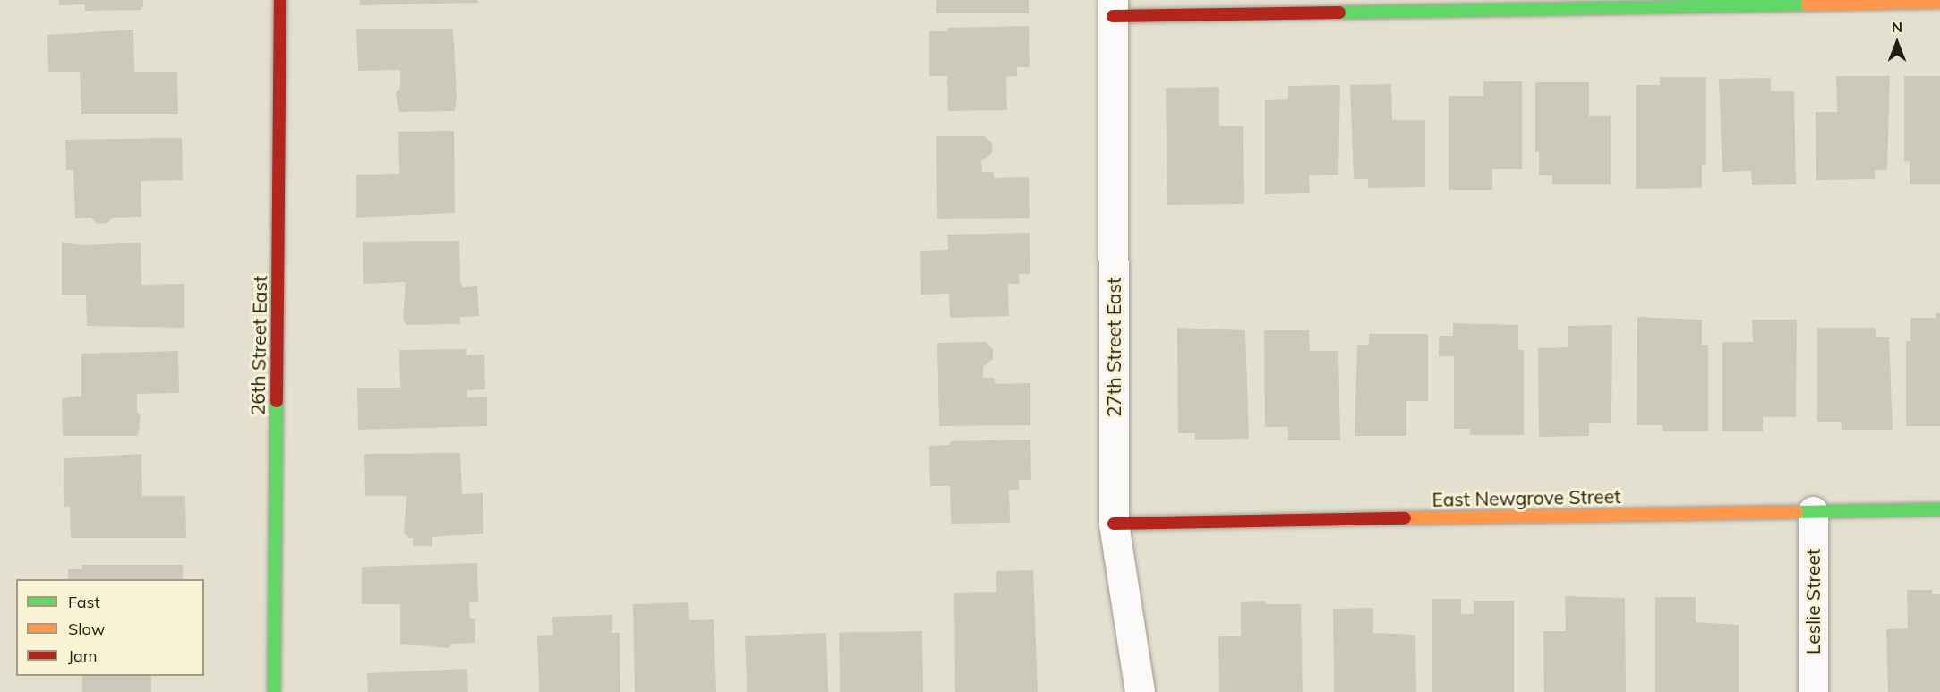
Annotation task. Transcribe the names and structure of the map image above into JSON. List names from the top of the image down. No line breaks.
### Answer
{"streets":{"street":["26th Street East","27th Street East","East Newgrove Street","Leslie Street"]},"crossings":[["27th Street East","East Newgrove Street"],["East Newgrove Street","Leslie Street"]],"legend":["Fast","Slow","Jam"],"north":"top"}
